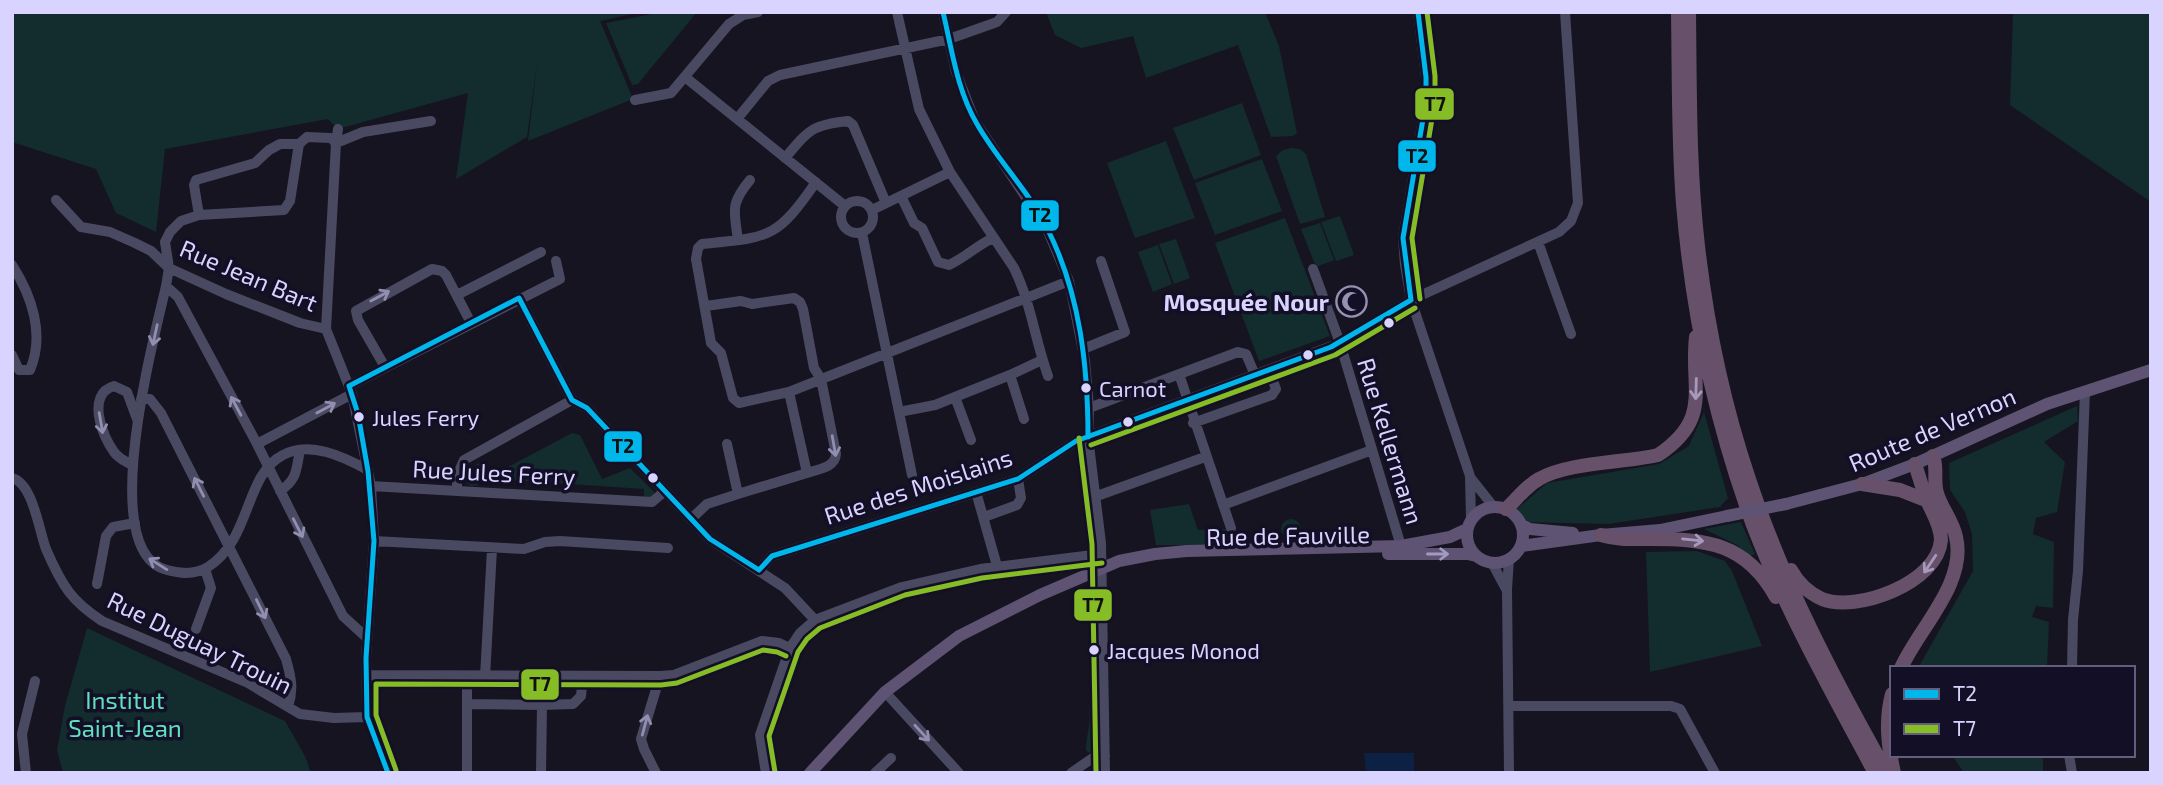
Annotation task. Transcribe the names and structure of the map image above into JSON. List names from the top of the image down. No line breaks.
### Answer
{"streets":{"main road":["Route de Vernon","Rue de Fauville"],"street":["Rue Jean Bart","Rue Kellermann","Rue Jules Ferry","Rue des Moislains","Rue Duguay Trouin"]},"crossings":[["Rue Jean Bart","Rue Jules Ferry"],["Rue Jean Bart","Rue Duguay Trouin"],["Rue Kellermann","Rue des Moislains"],["Rue Kellermann","Rue de Fauville"]],"parks":["Institut Saint-Jean"],"places":{"mosque":["Mosquée Nour"],"other":["Carnot","Jules Ferry","Jacques Monod"]},"lines":["transit line T2","transit line T7"],"legend":["T2","T7"]}
